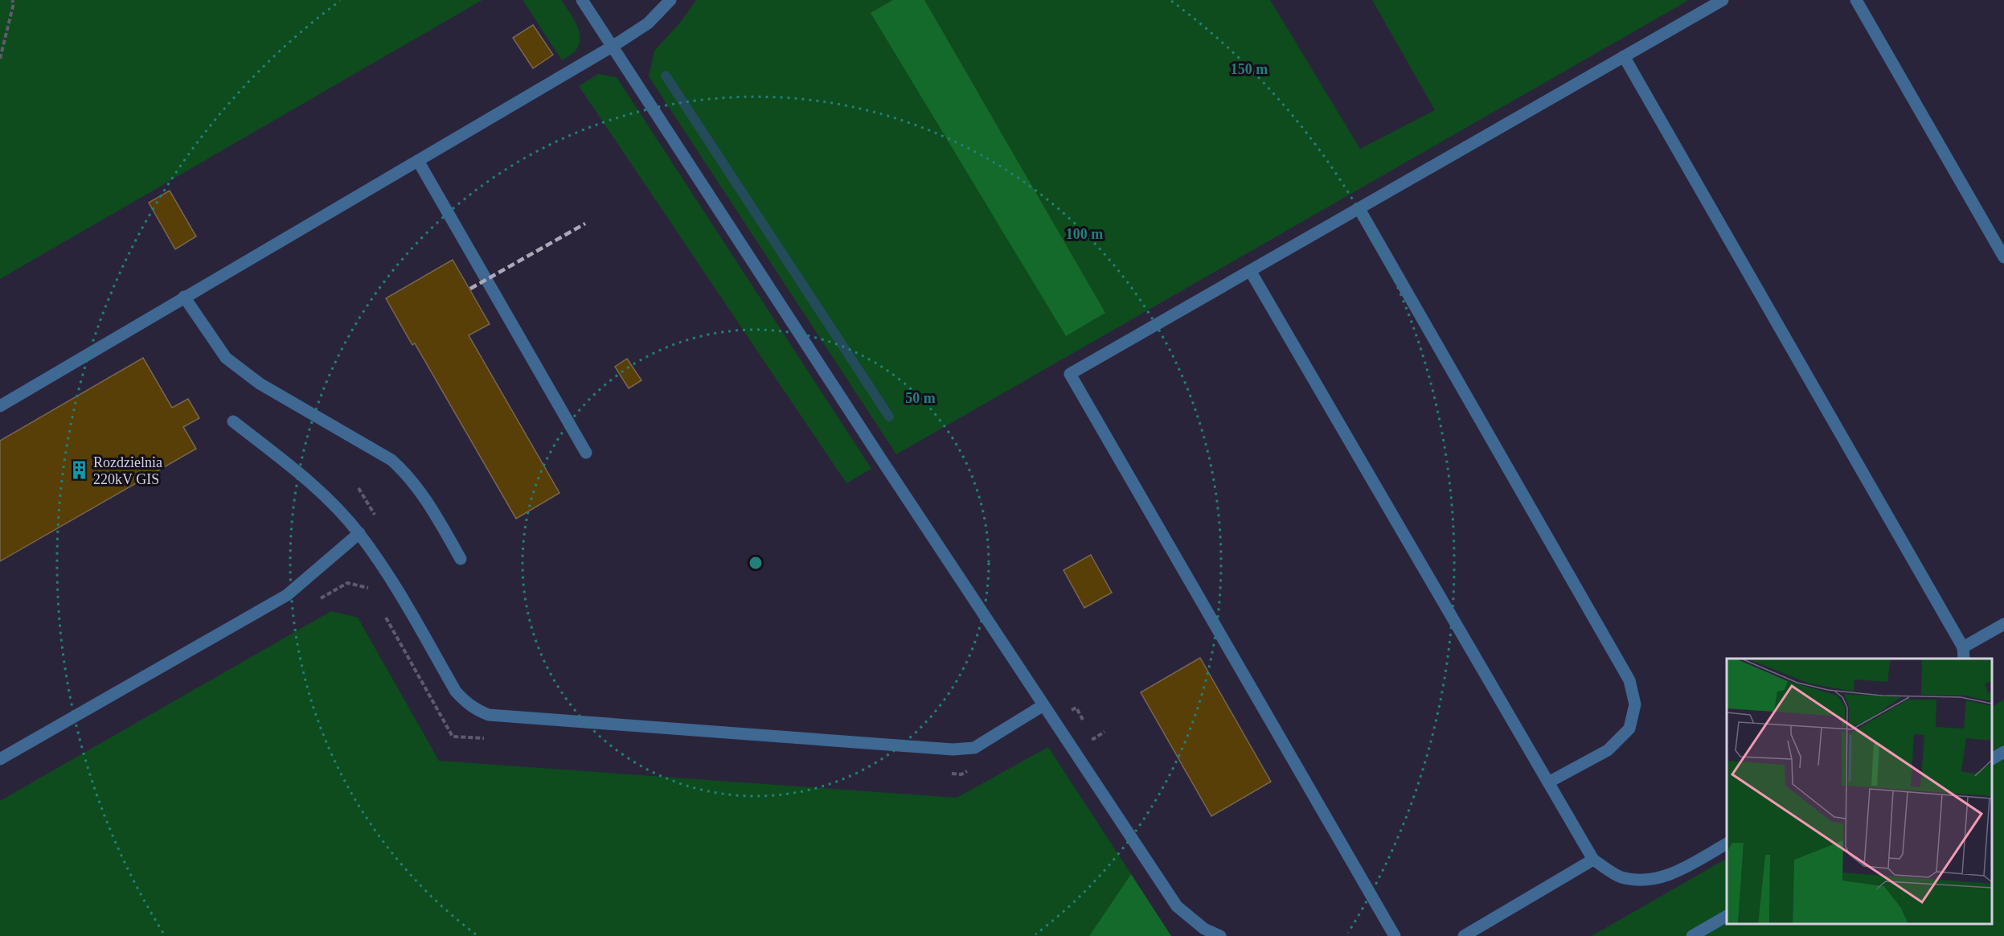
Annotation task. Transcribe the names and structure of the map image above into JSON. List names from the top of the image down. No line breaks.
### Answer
{"places":{"building":["Rozdzielnia 220kV GIS"]},"rings":["150 m","100 m","50 m"]}
